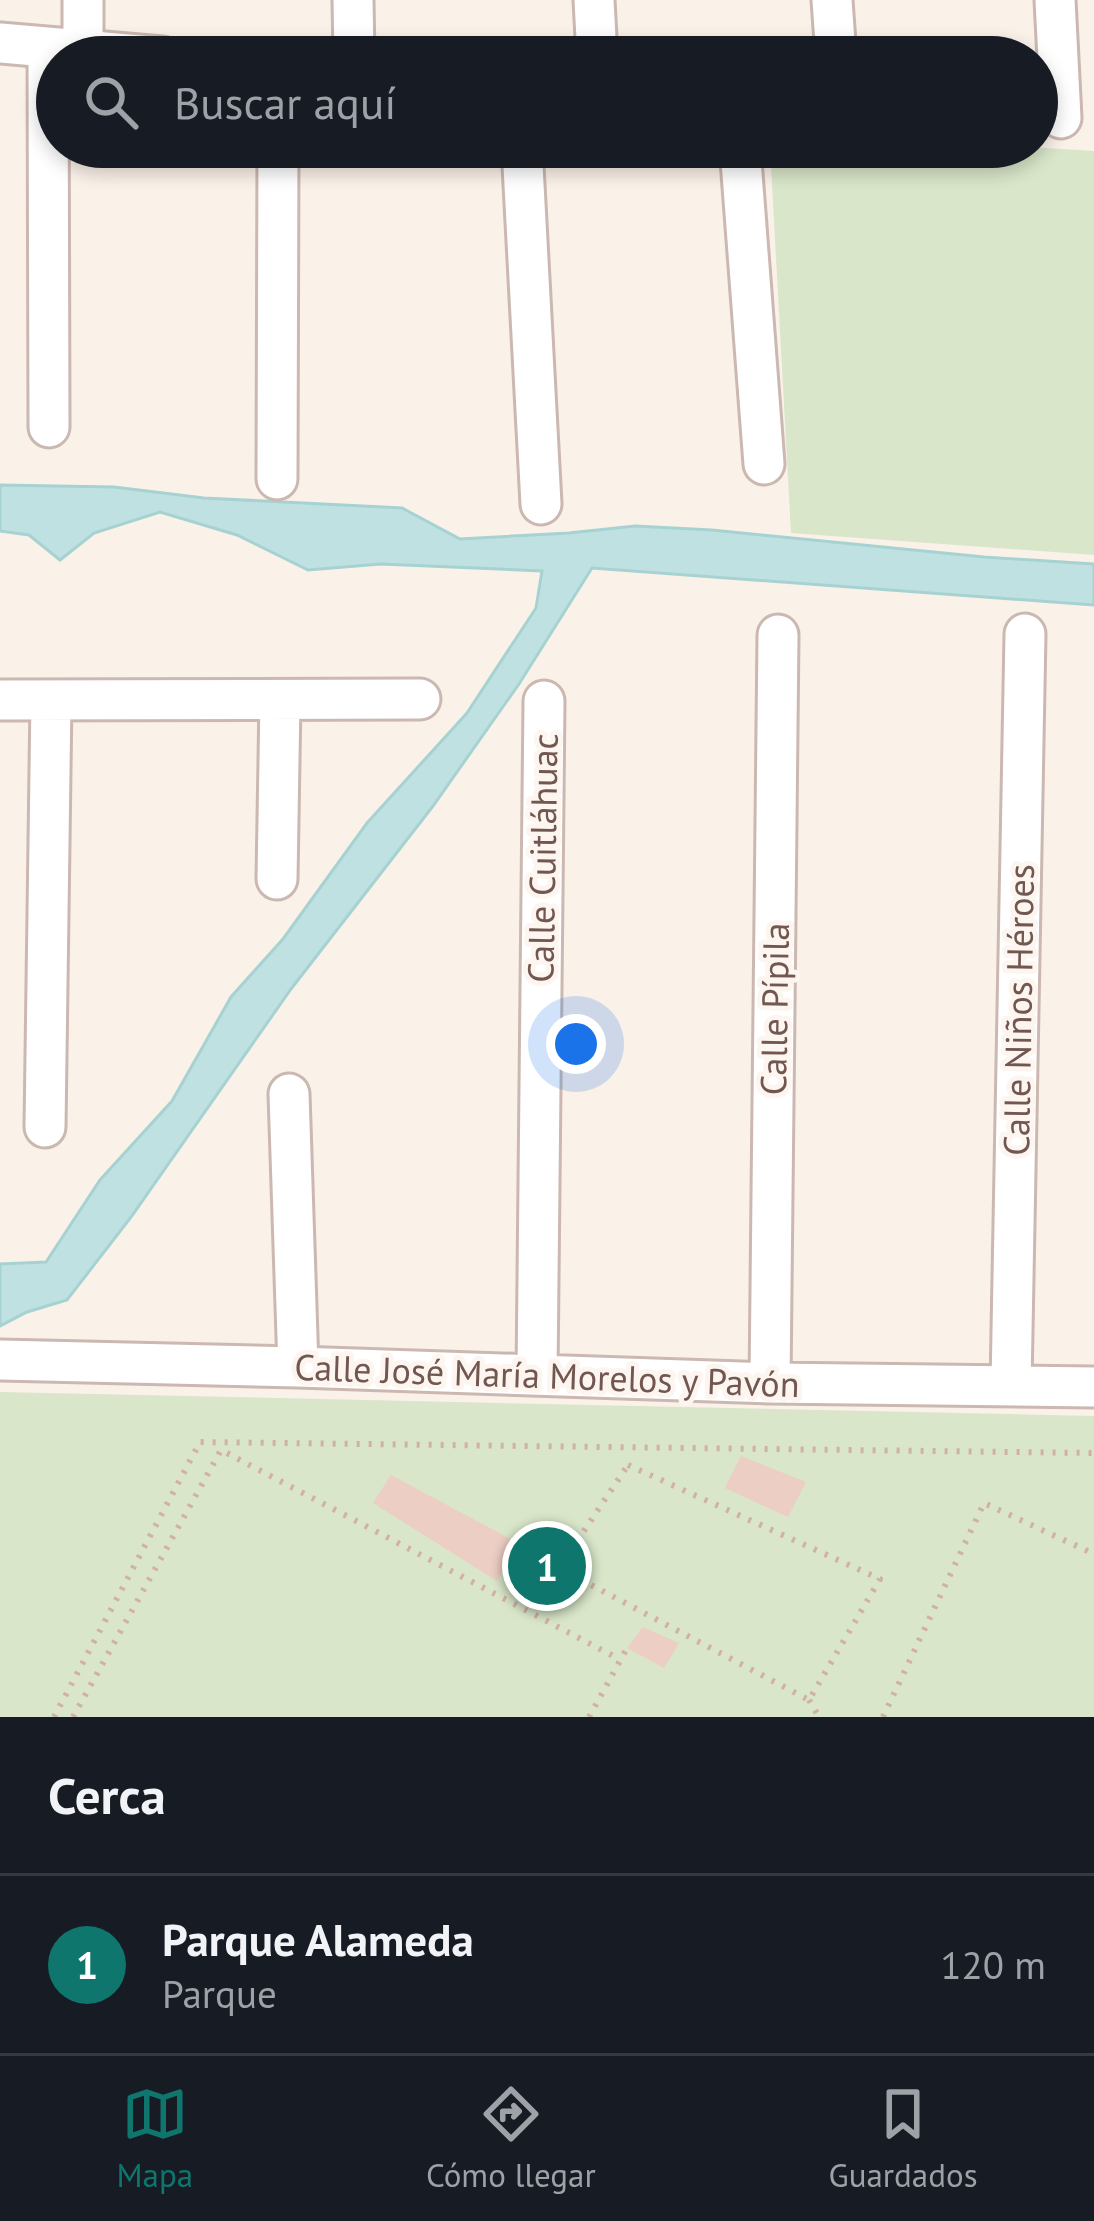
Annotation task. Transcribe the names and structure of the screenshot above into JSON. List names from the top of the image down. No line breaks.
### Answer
{"streets":{"street":["Calle Cuitláhuac","Calle Pípila","Calle Niños Héroes","Calle José María Morelos y Pavón"]},"crossings":[["Calle Cuitláhuac","Calle José María Morelos y Pavón"],["Calle Pípila","Calle José María Morelos y Pavón"],["Calle Niños Héroes","Calle José María Morelos y Pavón"]],"page":{"search":"Buscar aquí","pins":"1","heading":"Cerca","list":[{"mark":"1","name":"Parque Alameda","note":"Parque","value":"120 m"}],"nav":["Mapa","Cómo llegar","Guardados"]}}
